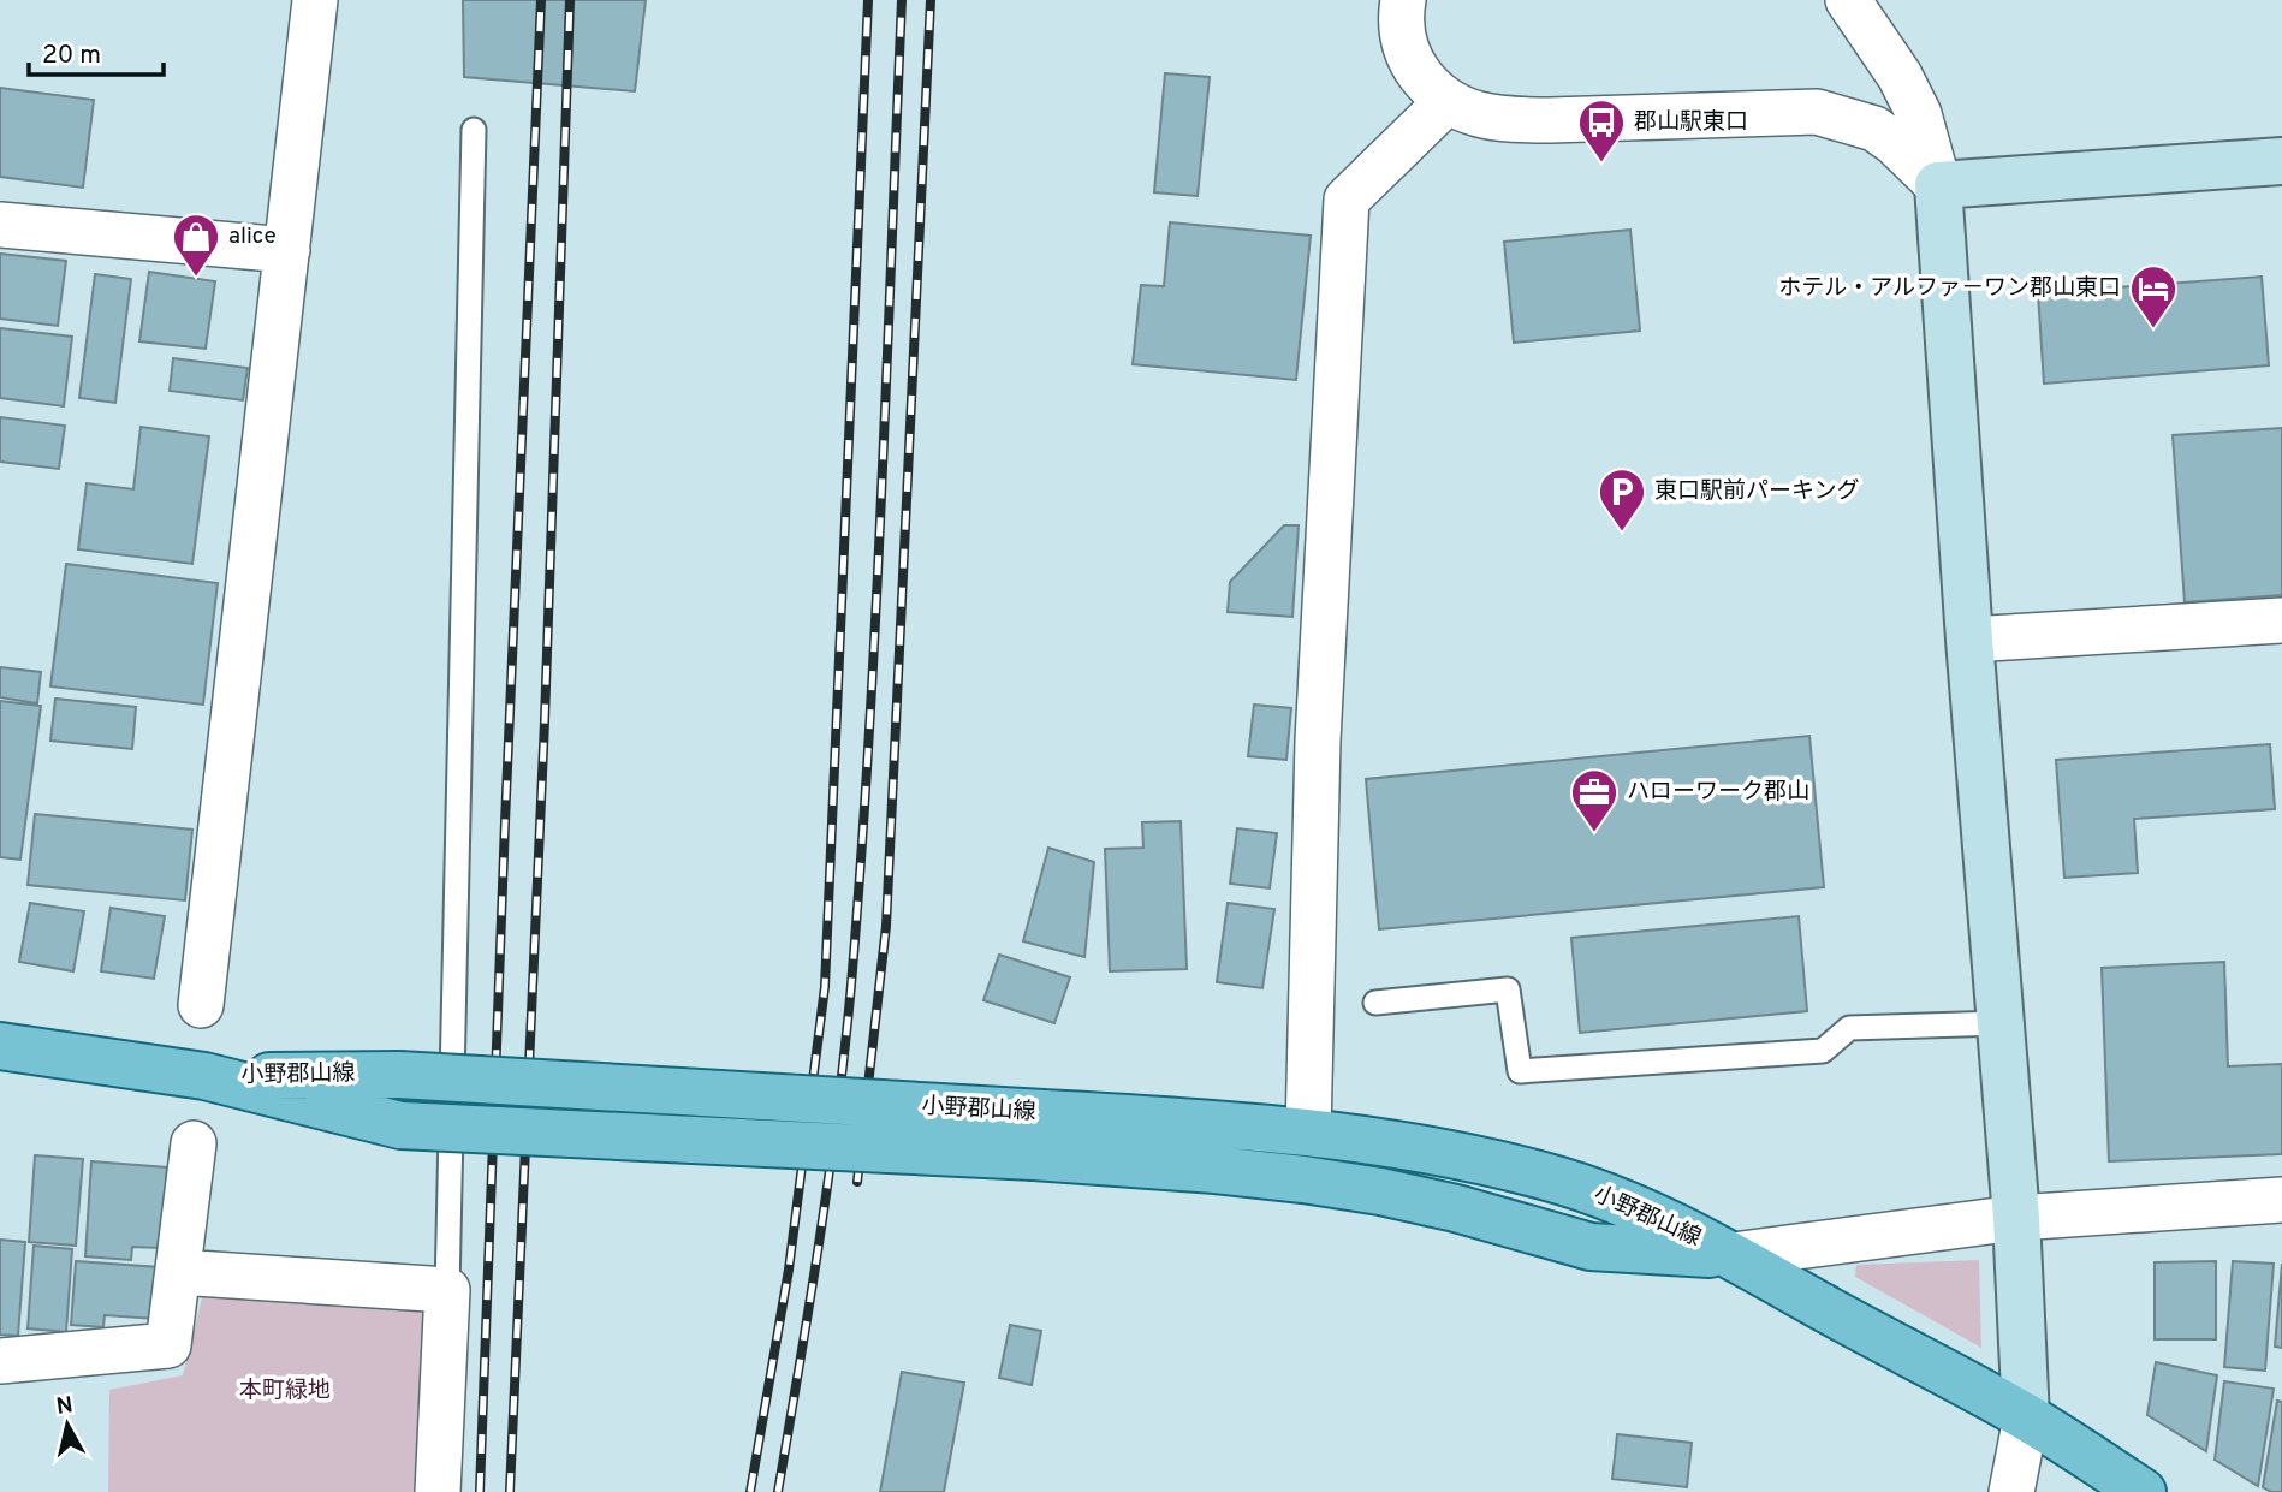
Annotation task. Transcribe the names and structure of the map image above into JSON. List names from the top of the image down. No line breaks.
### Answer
{"streets":{"main road":["小野郡山線"]},"parks":["本町緑地"],"places":{"bus stop":["郡山駅東口"],"shop":["alice"],"hotel":["ホテル・アルファ－ワン郡山東口"],"parking":["東口駅前パーキング"],"office":["ハローワーク郡山"]},"scale_bar":"20 m","north":"top"}
